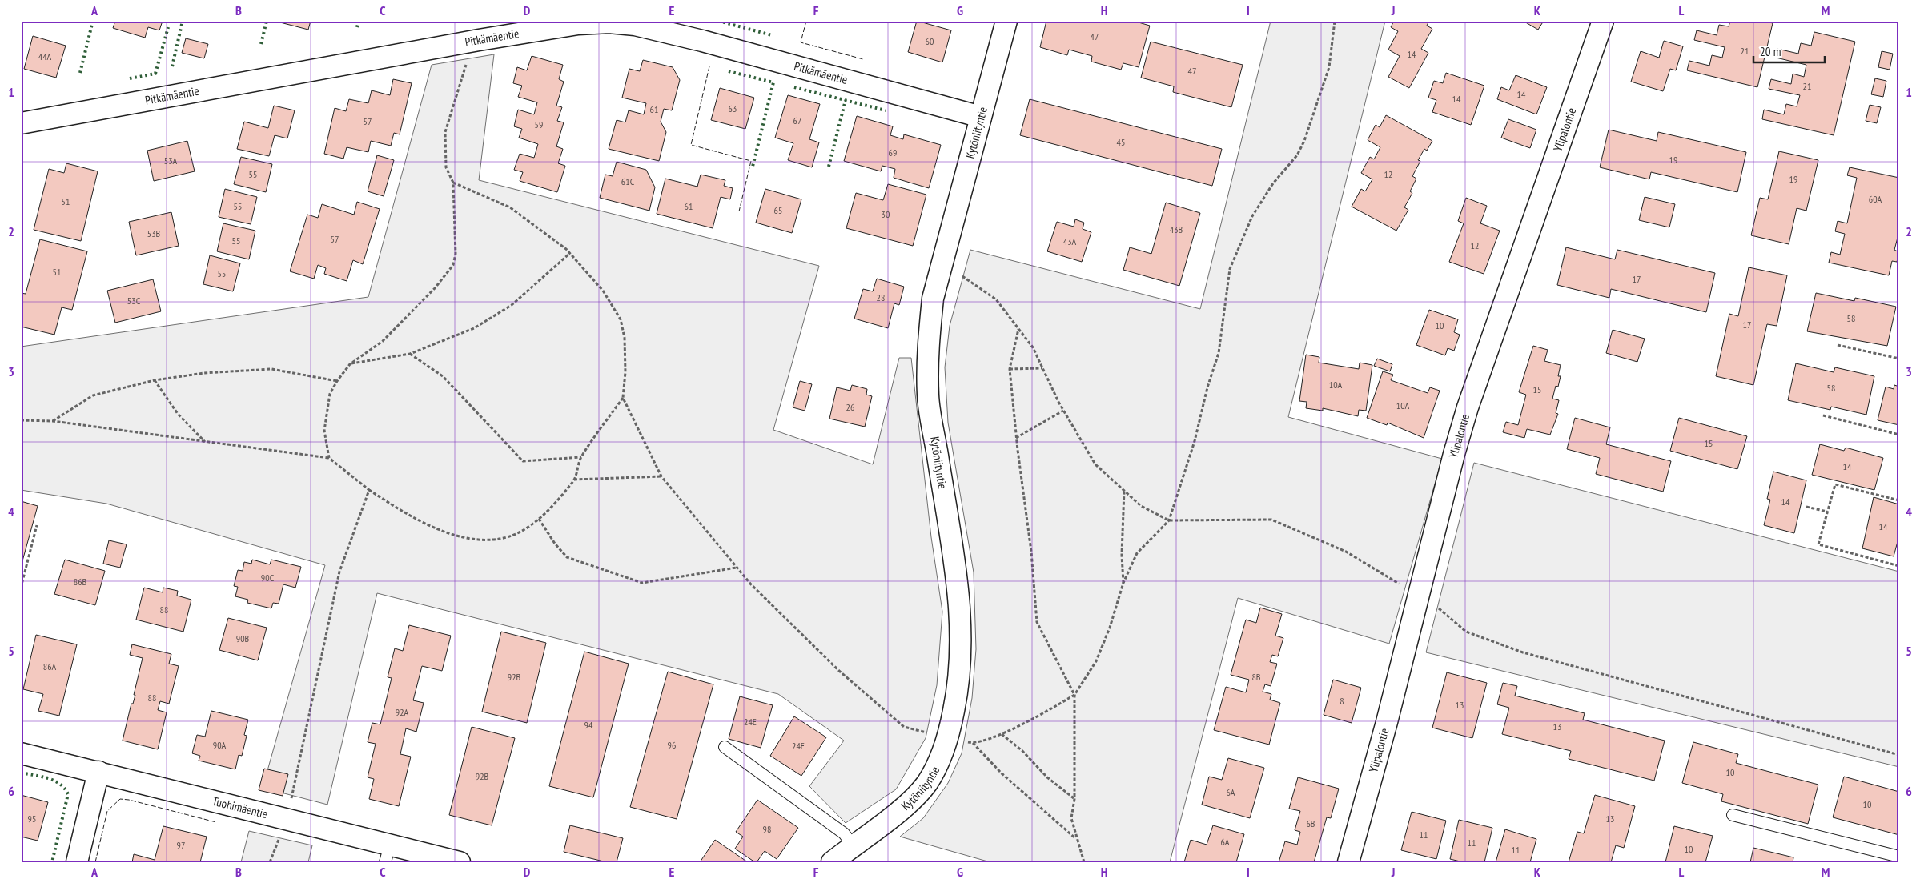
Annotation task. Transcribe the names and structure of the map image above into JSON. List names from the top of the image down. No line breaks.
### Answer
{"streets":{"street":["Pitkämäentie","Ylipalontie","Kytöniityntie","Tuohimäentie"]},"crossings":[["Pitkämäentie","Kytöniityntie"]],"house_numbers":["47","60","21","14","44A","47","21","14","14","63","61","67","57","59","45","69","19","53A","55","12","19","61C","60A","51","55","61","65","30","43B","53B","57","55","43A","12","51","55","17","28","53C","58","17","10","10A","58","15","10A","26","15","14","14","14","90C","86B","88","90B","86A","92B","8B","88","8","13","92A","24E","94","13","90A","96","24E","10","92B","6A","10","95","13","6B","98","11","6A","11","97","10","11"],"scale_bar":"20 m","grid":{"columns":["A","B","C","D","E","F","G","H","I","J","K","L","M"],"rows":["1","2","3","4","5","6"]}}
